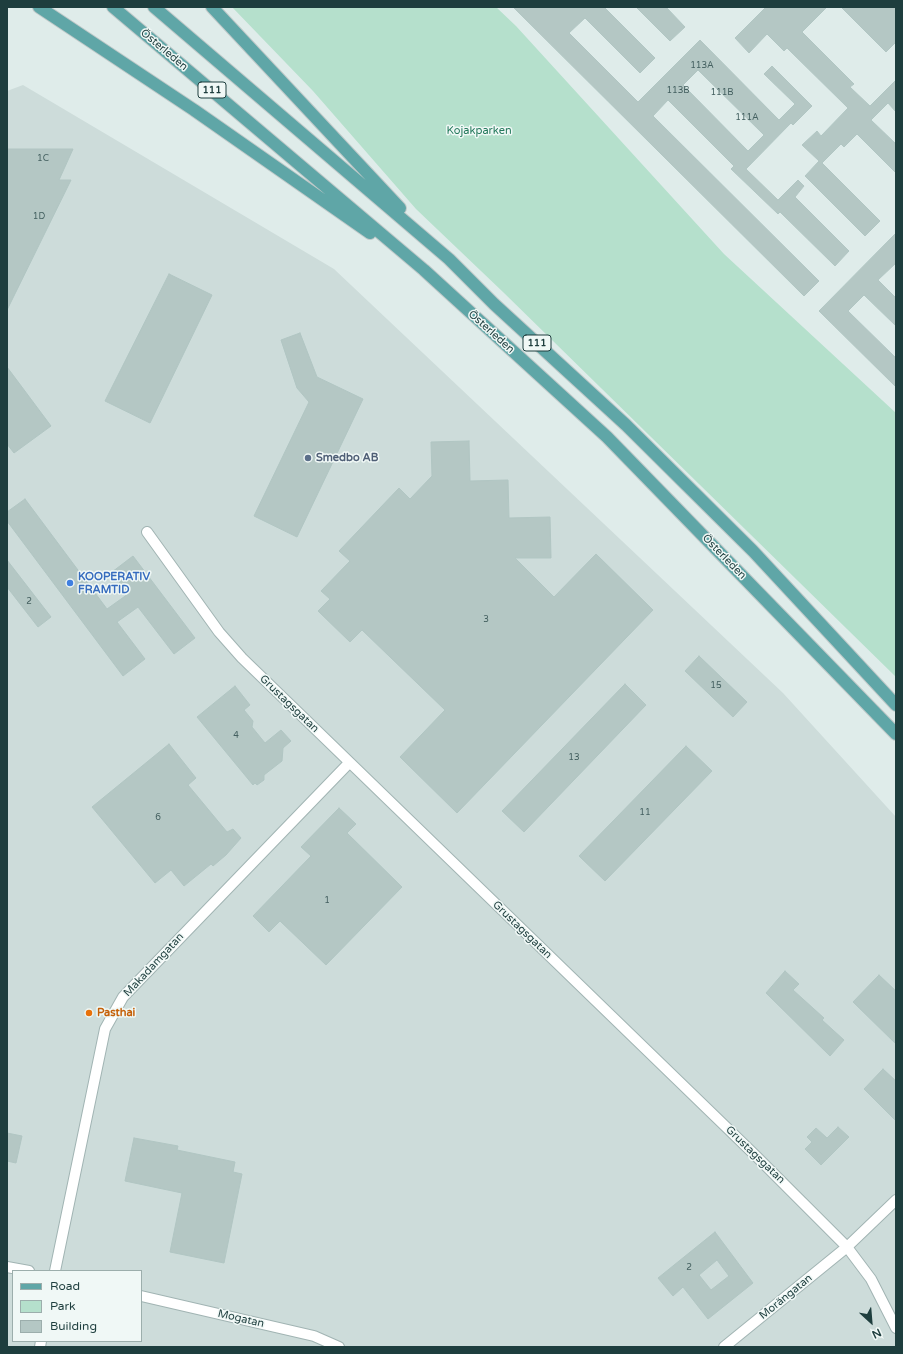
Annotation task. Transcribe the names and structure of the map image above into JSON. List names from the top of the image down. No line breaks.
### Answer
{"streets":{"main road":["Österleden","111"],"street":["Grustagsgatan","Makadamgatan","Morängatan","Mogatan"]},"crossings":[["Grustagsgatan","Makadamgatan"],["Grustagsgatan","Morängatan"]],"parks":["Kojakparken"],"places":["Smedbo AB","KOOPERATIV FRAMTID","Pasthai"],"house_numbers":["113A","113B","111B","111A","1C","1D","2","3","15","4","13","11","6","1","2"],"legend":["Road","Park","Building"],"north":"bottom right"}
